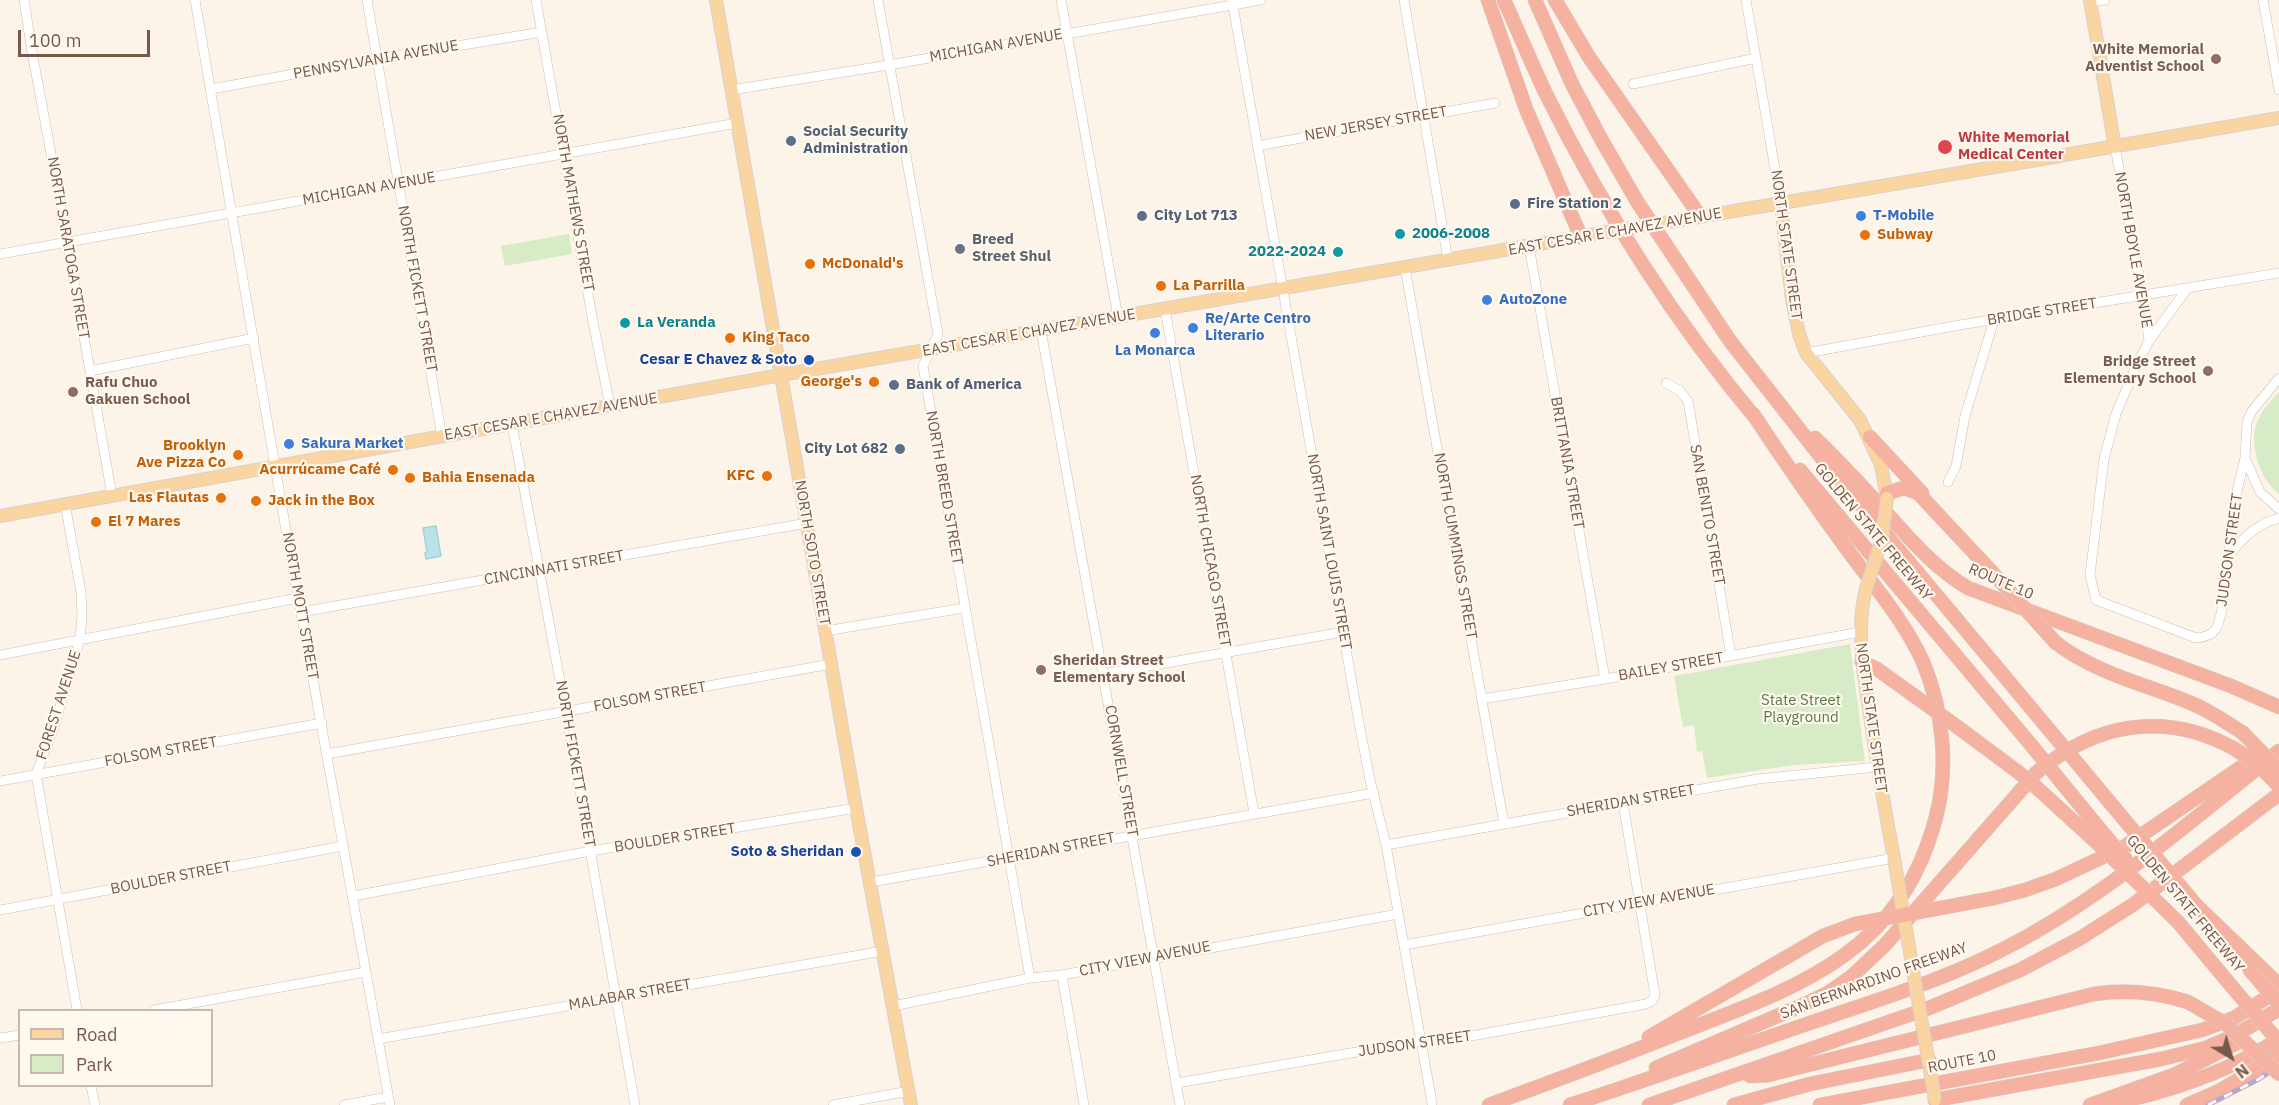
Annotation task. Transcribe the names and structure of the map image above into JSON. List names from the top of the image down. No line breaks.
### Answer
{"streets":{"highway":["GOLDEN STATE FREEWAY","ROUTE 10","SAN BERNARDINO FREEWAY"],"main road":["EAST CESAR E CHAVEZ AVENUE","NORTH STATE STREET","NORTH BOYLE AVENUE","NORTH SOTO STREET"],"street":["MICHIGAN AVENUE","PENNSYLVANIA AVENUE","NEW JERSEY STREET","NORTH MATHEWS STREET","NORTH SARATOGA STREET","NORTH FICKETT STREET","BRIDGE STREET","BRITTANIA STREET","NORTH BREED STREET","SAN BENITO STREET","NORTH CUMMINGS STREET","JUDSON STREET","NORTH SAINT LOUIS STREET","NORTH CHICAGO STREET","CINCINNATI STREET","NORTH MOTT STREET","BAILEY STREET","FOLSOM STREET","FOREST AVENUE","CORNWELL STREET","SHERIDAN STREET","BOULDER STREET","CITY VIEW AVENUE","MALABAR STREET"]},"crossings":[["MICHIGAN AVENUE","NORTH MATHEWS STREET"],["MICHIGAN AVENUE","NORTH SARATOGA STREET"],["MICHIGAN AVENUE","NORTH FICKETT STREET"],["MICHIGAN AVENUE","NORTH BREED STREET"],["MICHIGAN AVENUE","NORTH SAINT LOUIS STREET"],["MICHIGAN AVENUE","NORTH SOTO STREET"],["MICHIGAN AVENUE","NORTH MOTT STREET"],["PENNSYLVANIA AVENUE","NORTH MATHEWS STREET"],["PENNSYLVANIA AVENUE","NORTH FICKETT STREET"],["PENNSYLVANIA AVENUE","NORTH MOTT STREET"],["NEW JERSEY STREET","NORTH SAINT LOUIS STREET"],["NORTH MATHEWS STREET","EAST CESAR E CHAVEZ AVENUE"],["EAST CESAR E CHAVEZ AVENUE","NORTH STATE STREET"],["EAST CESAR E CHAVEZ AVENUE","NORTH SARATOGA STREET"],["EAST CESAR E CHAVEZ AVENUE","NORTH BOYLE AVENUE"],["EAST CESAR E CHAVEZ AVENUE","NORTH FICKETT STREET"],["EAST CESAR E CHAVEZ AVENUE","BRITTANIA STREET"],["EAST CESAR E CHAVEZ AVENUE","NORTH BREED STREET"],["EAST CESAR E CHAVEZ AVENUE","NORTH CUMMINGS STREET"],["EAST CESAR E CHAVEZ AVENUE","NORTH SAINT LOUIS STREET"],["EAST CESAR E CHAVEZ AVENUE","NORTH SOTO STREET"],["EAST CESAR E CHAVEZ AVENUE","NORTH CHICAGO STREET"],["EAST CESAR E CHAVEZ AVENUE","NORTH MOTT STREET"],["EAST CESAR E CHAVEZ AVENUE","FOREST AVENUE"],["EAST CESAR E CHAVEZ AVENUE","CORNWELL STREET"],["NORTH STATE STREET","BRIDGE STREET"],["NORTH STATE STREET","BAILEY STREET"],["NORTH STATE STREET","SHERIDAN STREET"],["NORTH STATE STREET","CITY VIEW AVENUE"],["NORTH BOYLE AVENUE","BRIDGE STREET"],["NORTH BOYLE AVENUE","JUDSON STREET"],["NORTH FICKETT STREET","CINCINNATI STREET"],["NORTH FICKETT STREET","FOLSOM STREET"],["NORTH FICKETT STREET","BOULDER STREET"],["NORTH FICKETT STREET","MALABAR STREET"],["BRITTANIA STREET","BAILEY STREET"],["NORTH BREED STREET","SHERIDAN STREET"],["NORTH BREED STREET","CITY VIEW AVENUE"],["SAN BENITO STREET","BAILEY STREET"],["GOLDEN STATE FREEWAY","ROUTE 10"],["NORTH CUMMINGS STREET","BAILEY STREET"],["NORTH CUMMINGS STREET","SHERIDAN STREET"],["JUDSON STREET","NORTH SAINT LOUIS STREET"],["JUDSON STREET","CORNWELL STREET"],["JUDSON STREET","CITY VIEW AVENUE"],["NORTH SAINT LOUIS STREET","SHERIDAN STREET"],["NORTH SAINT LOUIS STREET","CITY VIEW AVENUE"],["NORTH SOTO STREET","CINCINNATI STREET"],["NORTH SOTO STREET","FOLSOM STREET"],["NORTH SOTO STREET","SHERIDAN STREET"],["NORTH SOTO STREET","BOULDER STREET"],["NORTH SOTO STREET","CITY VIEW AVENUE"],["NORTH SOTO STREET","MALABAR STREET"],["NORTH CHICAGO STREET","SHERIDAN STREET"],["CINCINNATI STREET","NORTH MOTT STREET"],["NORTH MOTT STREET","FOLSOM STREET"],["NORTH MOTT STREET","BOULDER STREET"],["NORTH MOTT STREET","MALABAR STREET"],["FOLSOM STREET","FOREST AVENUE"],["FOREST AVENUE","BOULDER STREET"],["CORNWELL STREET","SHERIDAN STREET"],["CORNWELL STREET","CITY VIEW AVENUE"]],"parks":["State Street Playground"],"places":["White Memorial Adventist School","Social Security Administration","White Memorial Medical Center","Fire Station 2","City Lot 713","T-Mobile","2006-2008","Subway","Breed Street Shul","2022-2024","McDonald's","La Parrilla","AutoZone","La Veranda","Re/Arte Centro Literario","La Monarca","King Taco","Cesar E Chavez & Soto","Bridge Street Elementary School","George's","Bank of America","Rafu Chuo Gakuen School","Sakura Market","City Lot 682","Brooklyn Ave Pizza Co","Acurrúcame Café","KFC","Bahia Ensenada","Las Flautas","Jack in the Box","El 7 Mares","Sheridan Street Elementary School","Soto & Sheridan"],"legend":["Road","Park"],"scale_bar":"100 m","north":"bottom right"}
